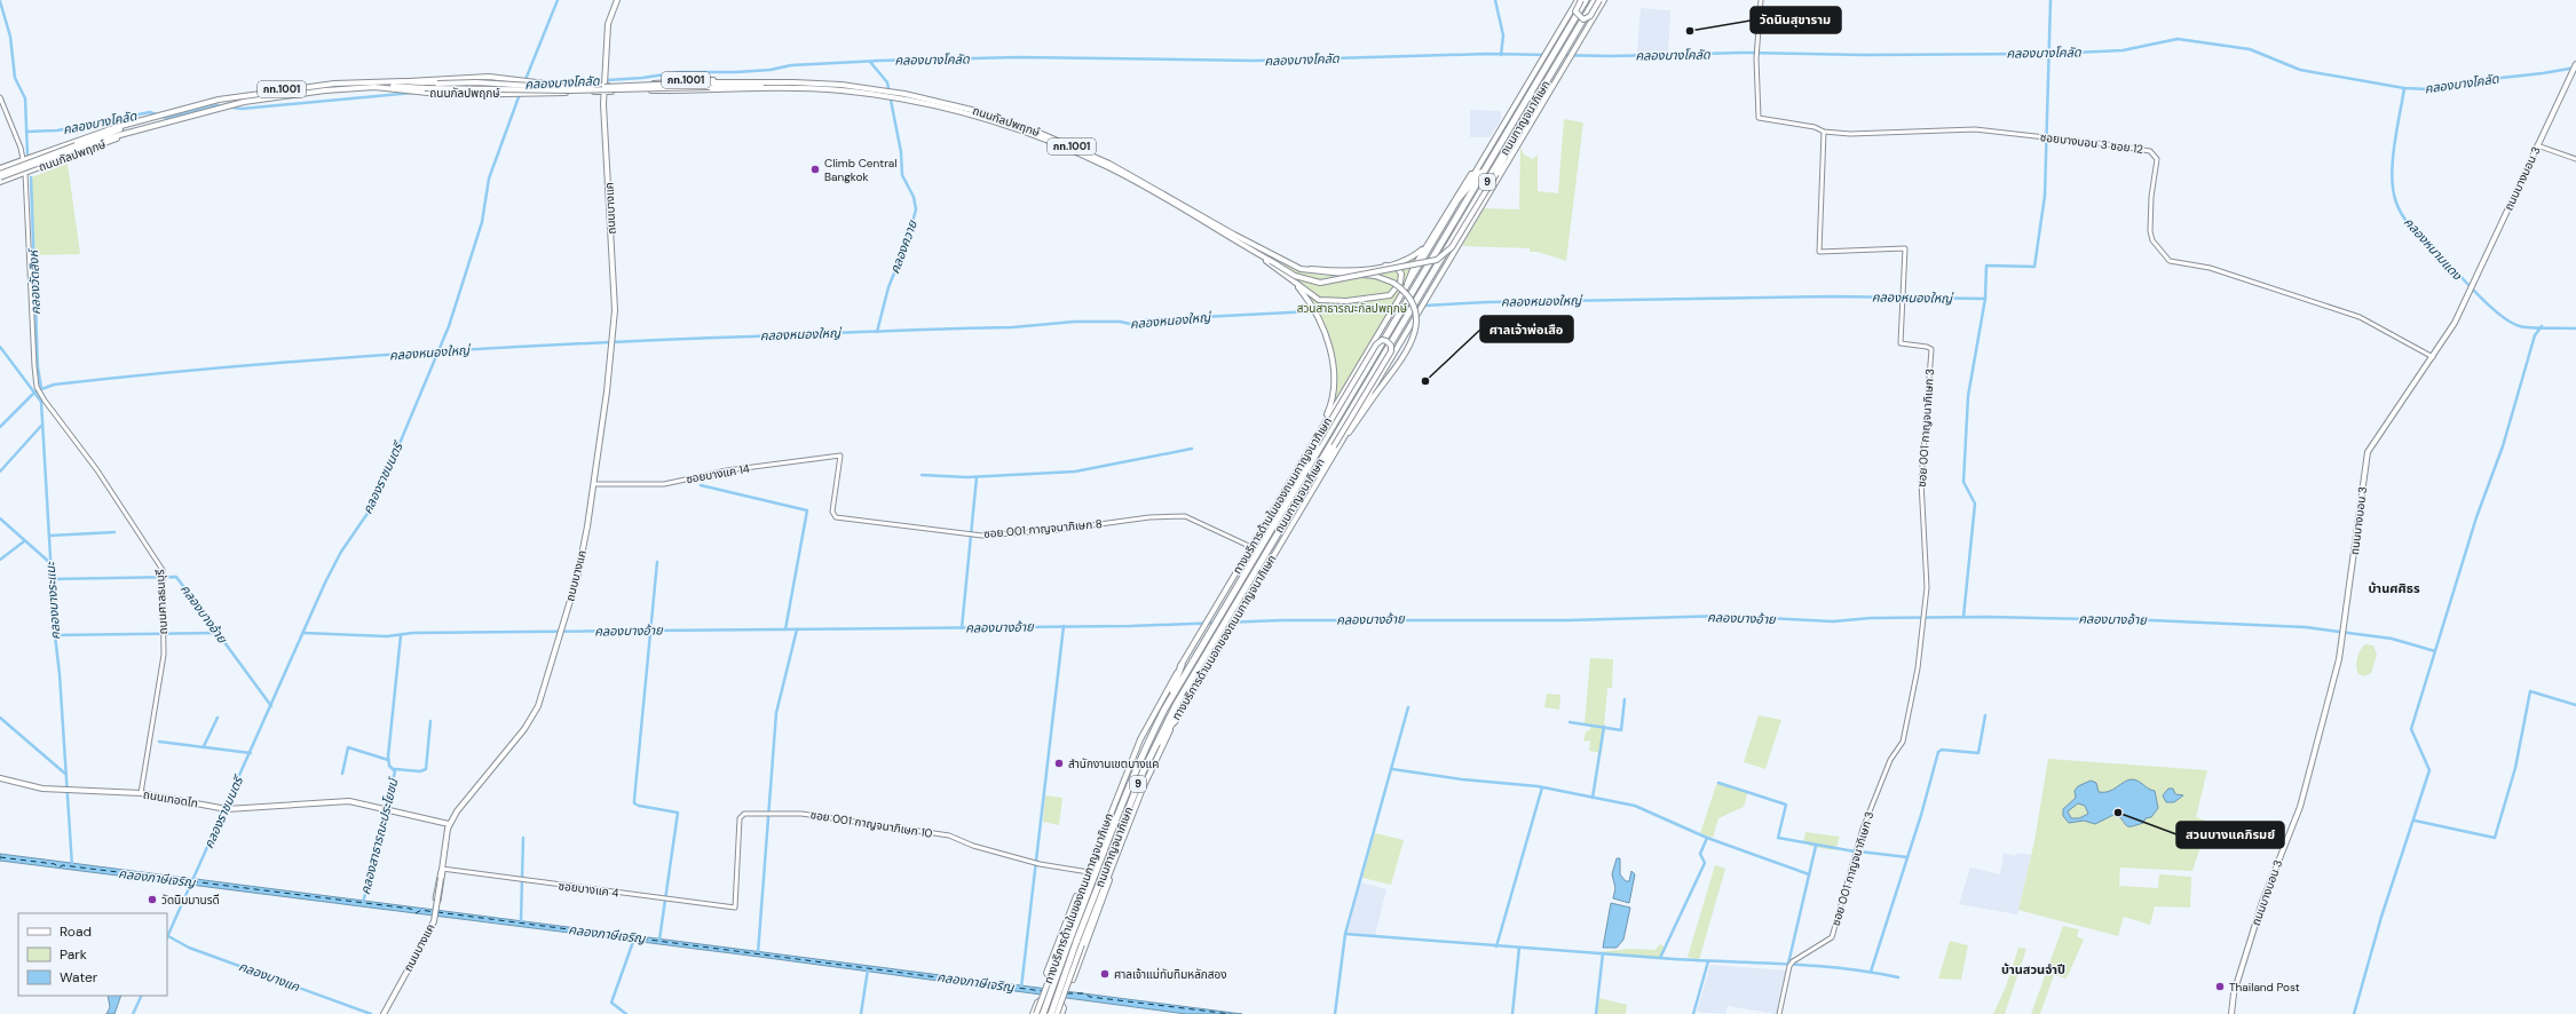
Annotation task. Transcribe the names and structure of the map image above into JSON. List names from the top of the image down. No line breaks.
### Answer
{"streets":{"highway":["ถนนกาญจนาภิเษก","9"],"main road":["กท.1001","ถนนกัลปพฤกษ์","ถนนบางบอน 3","ถนนบางแค","ทางบริการด้านในของถนนกาญจนาภิเษก","ทางบริการด้านนอกของถนนกาญจนาภิเษก","ถนนเทอดไท"],"street":["ซอยบางบอน 3 ซอย 12","ซอย 001 กาญจนาภิเษก 3","ซอยบางแค 14","ซอย 001 กาญจนาภิเษก 8","ถนนศาลธนบุรี","ซอย 001 กาญจนาภิเษก 10","ซอยบางแค 4"]},"crossings":[["ถนนกัลปพฤกษ์","ถนนบางแค"],["ถนนกัลปพฤกษ์","ถนนศาลธนบุรี"],["ถนนกาญจนาภิเษก","ทางบริการด้านในของถนนกาญจนาภิเษก"],["ถนนกาญจนาภิเษก","ทางบริการด้านนอกของถนนกาญจนาภิเษก"],["ซอยบางบอน 3 ซอย 12","ถนนบางบอน 3"],["ซอยบางบอน 3 ซอย 12","ซอย 001 กาญจนาภิเษก 3"],["ถนนบางแค","ซอยบางแค 14"],["ถนนบางแค","ถนนเทอดไท"],["ถนนบางแค","ซอยบางแค 4"],["ซอยบางแค 14","ซอย 001 กาญจนาภิเษก 8"],["ทางบริการด้านในของถนนกาญจนาภิเษก","ซอย 001 กาญจนาภิเษก 8"],["ทางบริการด้านในของถนนกาญจนาภิเษก","ซอย 001 กาญจนาภิเษก 10"],["ถนนศาลธนบุรี","ถนนเทอดไท"],["ซอย 001 กาญจนาภิเษก 10","ซอยบางแค 4"]],"districts":["บ้านศศิธร","บ้านสวนจำปี"],"water":["คลองบางโคลัด","คลองควาย","คลองหนามแดง","คลองวัดสิงห์","คลองหนองใหญ่","คลองราชมนตรี","คลองบางระแนะ","คลองบางอ้าย","คลองสาธารณะประโยชน์","คลองภาษีเจริญ","คลองบางแค"],"parks":["สวนสาธารณะกัลปพฤกษ์"],"places":["วัดนินสุขาราม","Climb Central Bangkok","ศาลเจ้าพ่อเสือ","สำนักงานเขตบางแค","สวนบางแคภิรมย์","วัดนิมมานรดี","ศาลเจ้าแม่ทับทิมหลักสอง","Thailand Post"],"legend":["Road","Park","Water"]}
